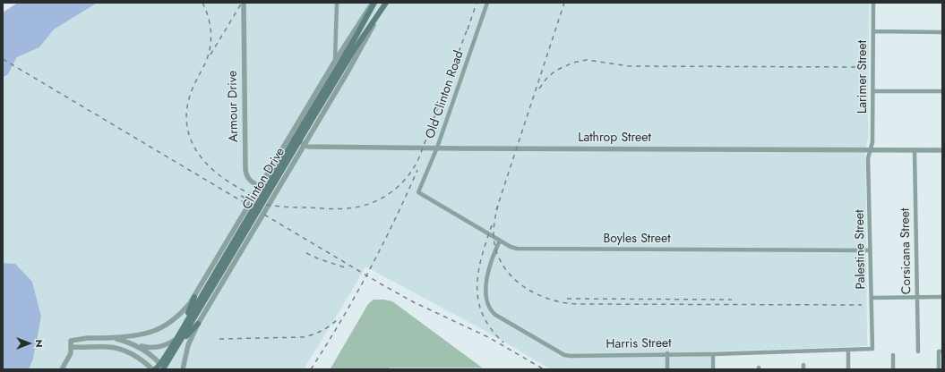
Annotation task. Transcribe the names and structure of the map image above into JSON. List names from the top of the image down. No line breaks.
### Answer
{"streets":{"main road":["Clinton Drive"],"street":["Larimer Street","Old Clinton Road","Armour Drive","Lathrop Street","Boyles Street","Palestine Street","Corsicana Street","Harris Street"]},"crossings":[["Larimer Street","Lathrop Street"],["Larimer Street","Palestine Street"],["Old Clinton Road","Lathrop Street"],["Old Clinton Road","Boyles Street"],["Lathrop Street","Palestine Street"],["Lathrop Street","Corsicana Street"],["Boyles Street","Palestine Street"],["Boyles Street","Harris Street"],["Palestine Street","Harris Street"]],"north":"right"}
